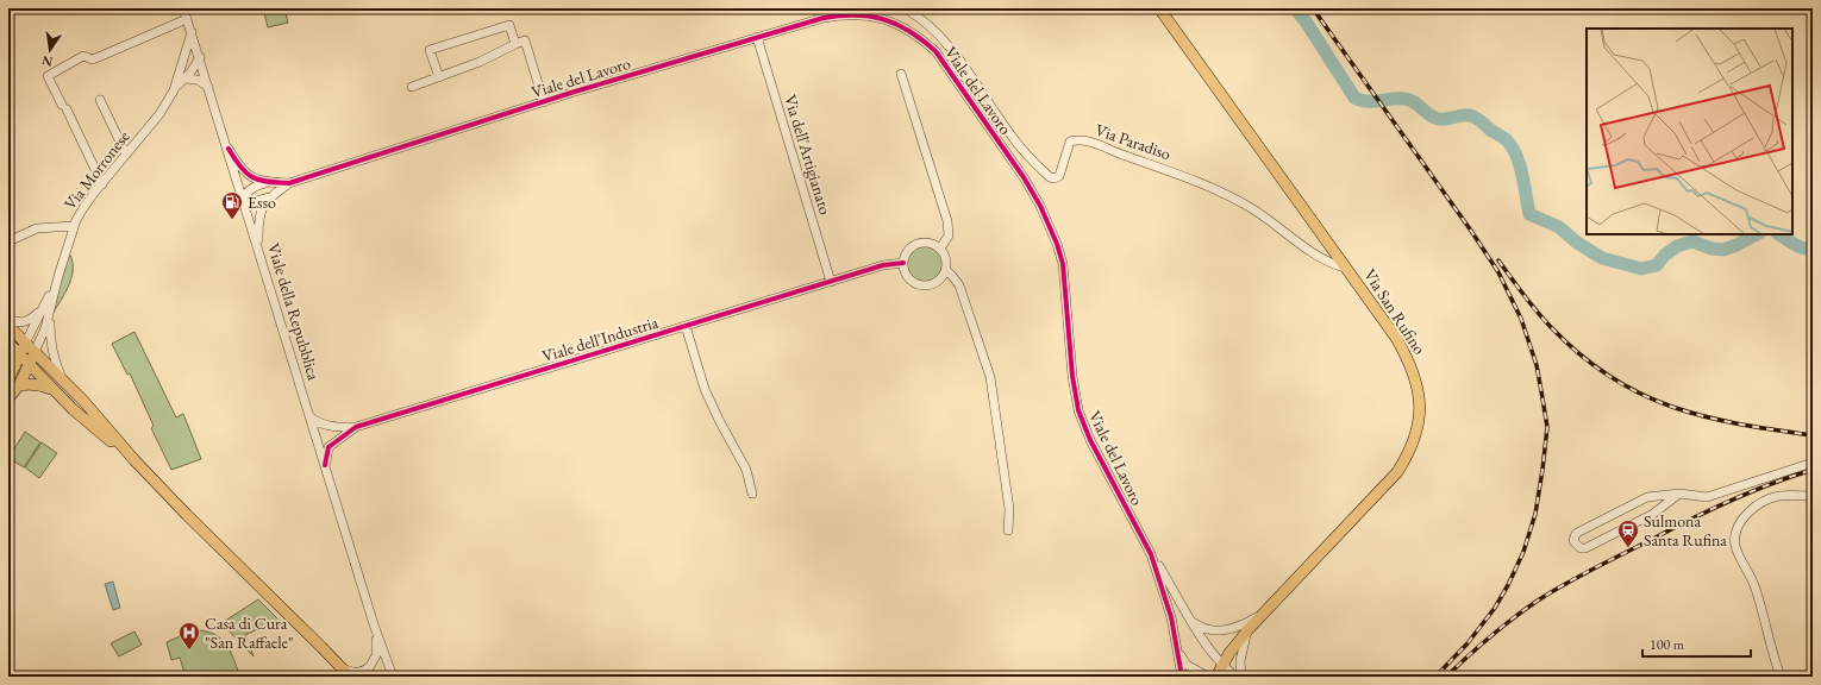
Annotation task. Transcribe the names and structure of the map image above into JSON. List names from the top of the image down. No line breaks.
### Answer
{"streets":{"main road":["Via San Rufino"],"street":["Viale del Lavoro","Via Paradiso","Via dell'Artigianato","Via Morronese","Viale della Repubblica","Viale dell'Industria"]},"crossings":[["Viale del Lavoro","Via dell'Artigianato"],["Viale del Lavoro","Via San Rufino"],["Via Paradiso","Via San Rufino"],["Via dell'Artigianato","Viale dell'Industria"],["Via Morronese","Viale della Repubblica"],["Viale della Repubblica","Viale dell'Industria"]],"places":{"fuel station":["Esso"],"station":["Sulmona Santa Rufina"],"hospital":["Casa di Cura \"San Raffaele\""]},"scale_bar":"100 m","north":"bottom"}
